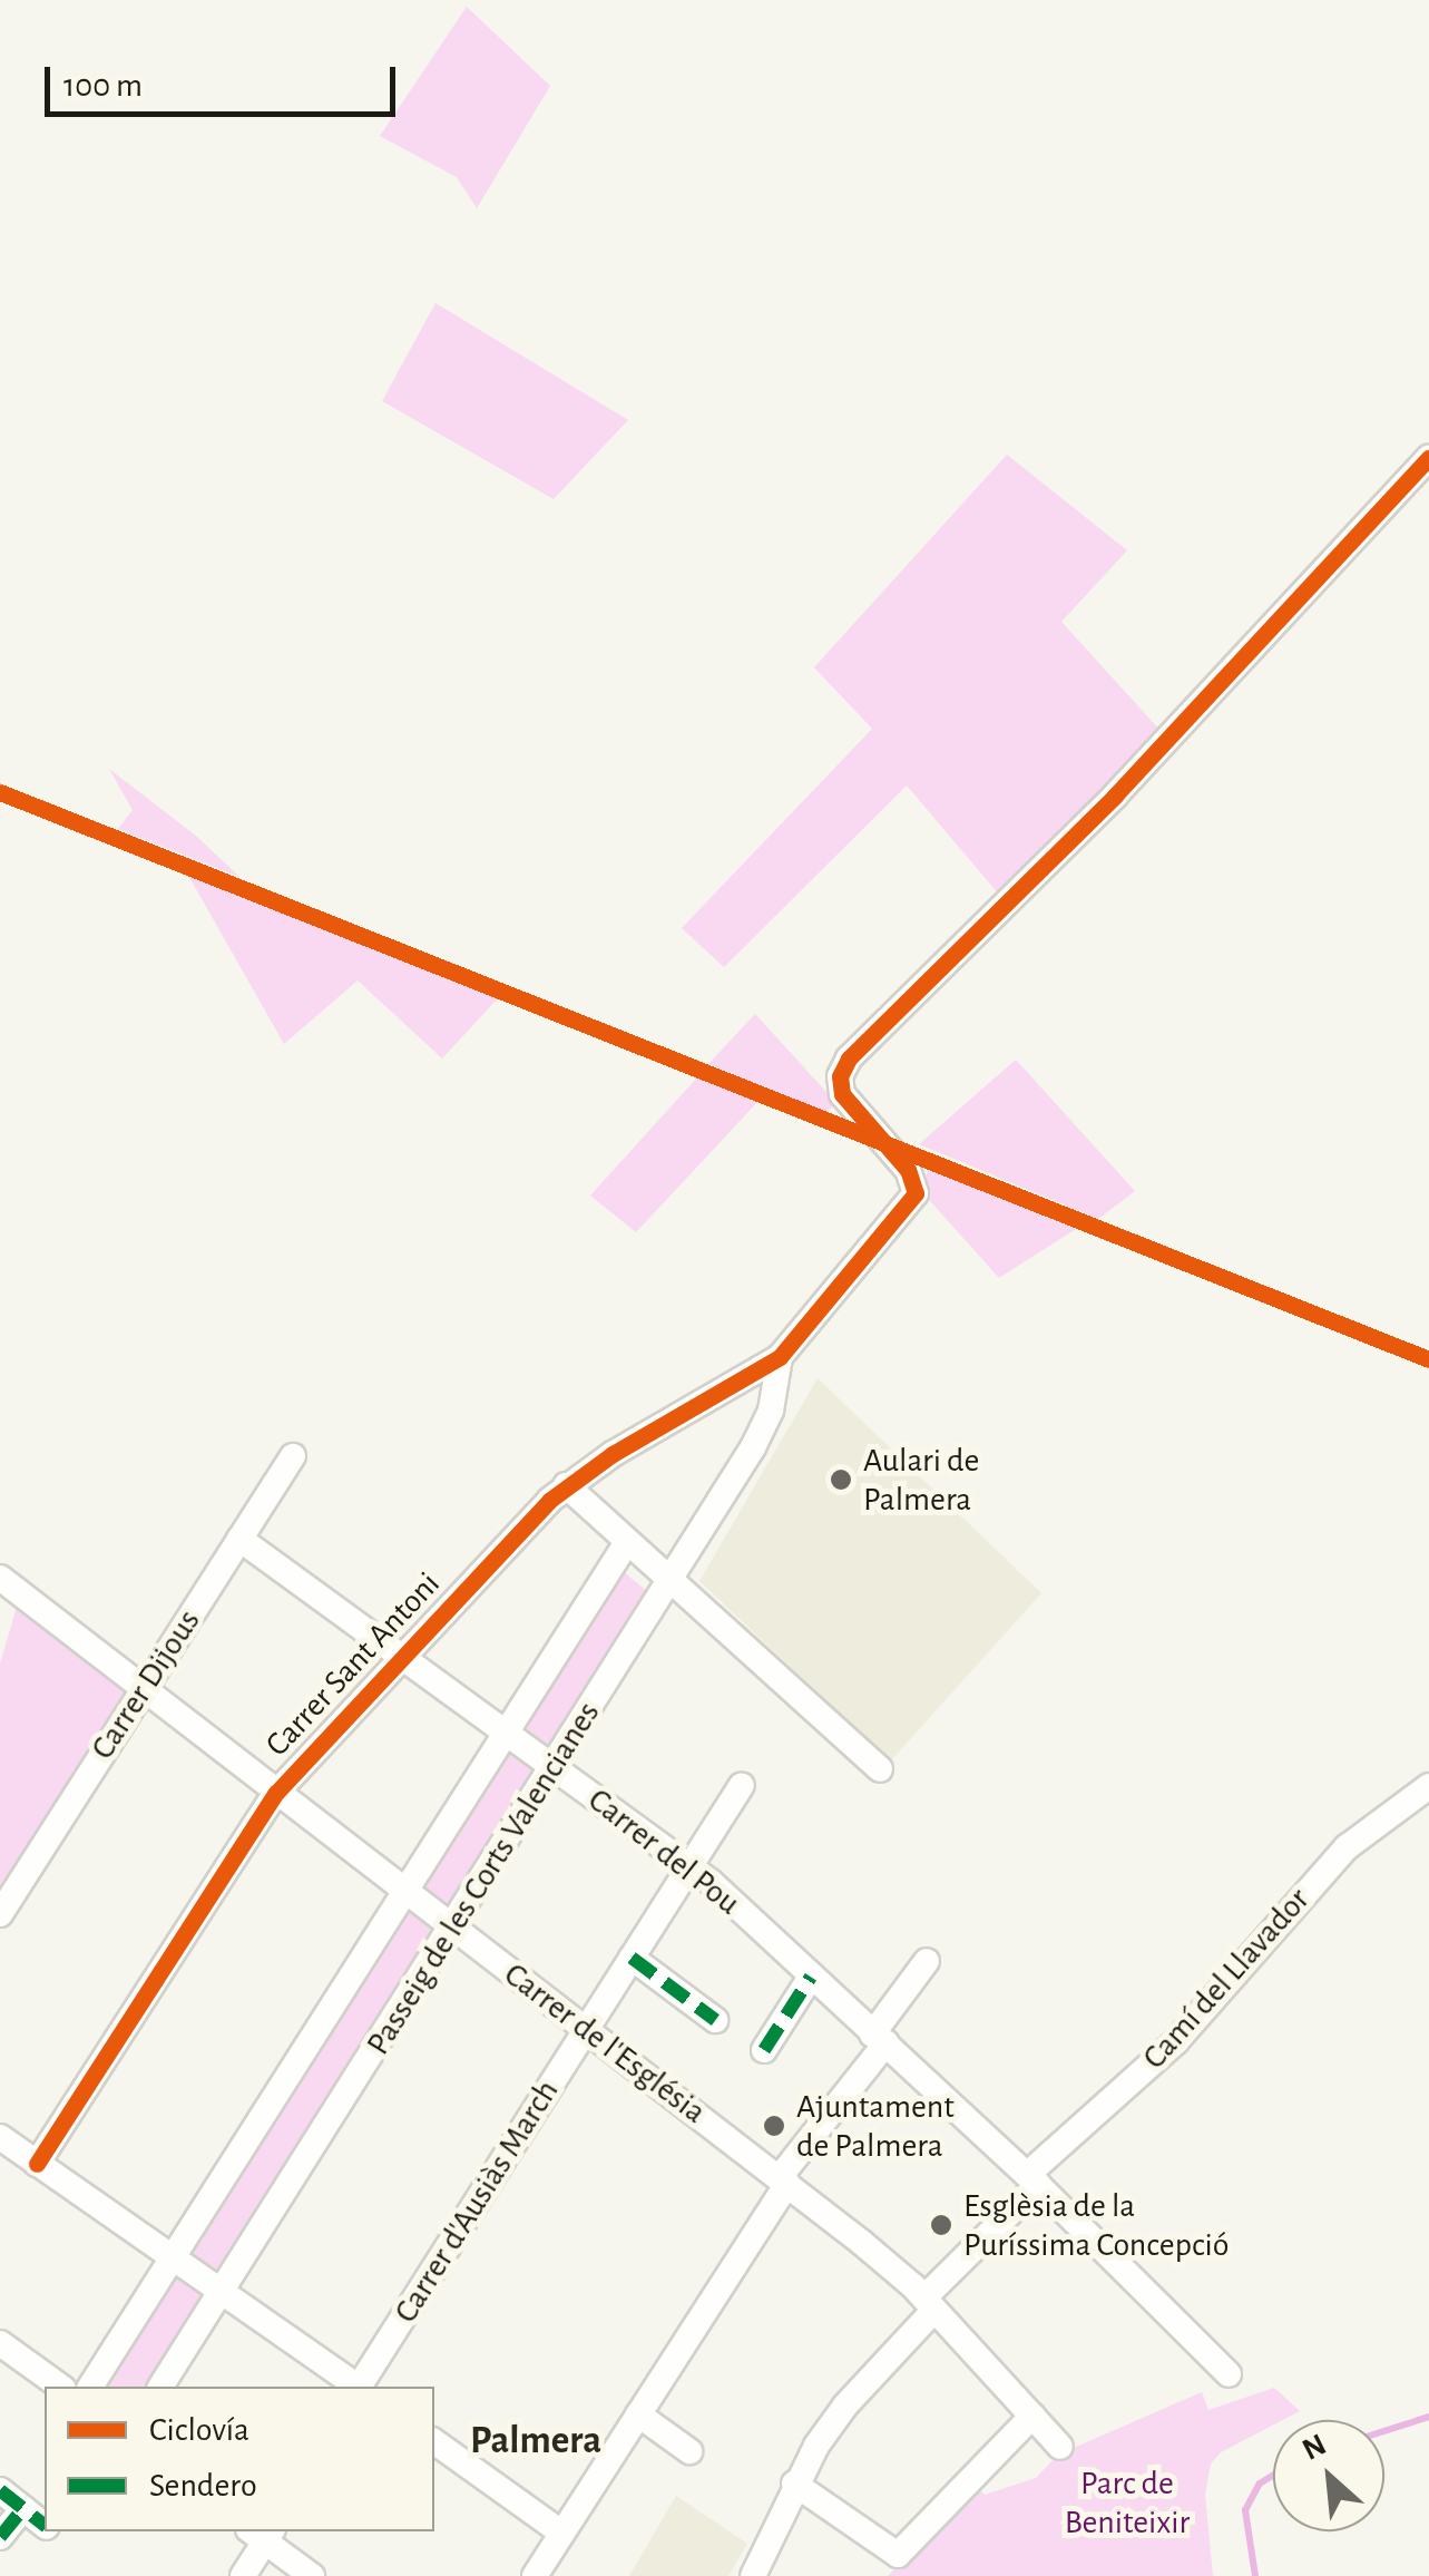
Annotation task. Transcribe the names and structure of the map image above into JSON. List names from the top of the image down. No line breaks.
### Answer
{"streets":{"street":["Carrer Sant Antoni","Carrer Dijous","Carrer del Pou","Passeig de les Corts Valencianes","Camí del Llavador","Carrer de l'Església","Carrer d'Ausiàs March"]},"crossings":[["Carrer Sant Antoni","Carrer del Pou"],["Carrer Sant Antoni","Passeig de les Corts Valencianes"],["Carrer Sant Antoni","Carrer de l'Església"],["Carrer Dijous","Carrer del Pou"],["Carrer Dijous","Carrer de l'Església"],["Carrer del Pou","Passeig de les Corts Valencianes"],["Carrer del Pou","Camí del Llavador"],["Carrer del Pou","Carrer d'Ausiàs March"],["Passeig de les Corts Valencianes","Carrer de l'Església"],["Camí del Llavador","Carrer de l'Església"],["Carrer de l'Església","Carrer d'Ausiàs March"]],"districts":["Palmera"],"parks":["Parc de Beniteixir"],"places":["Aulari de Palmera","Ajuntament de Palmera","Esglèsia de la Puríssima Concepció"],"legend":["Ciclovía","Sendero"],"scale_bar":"100 m","north":"top left"}
